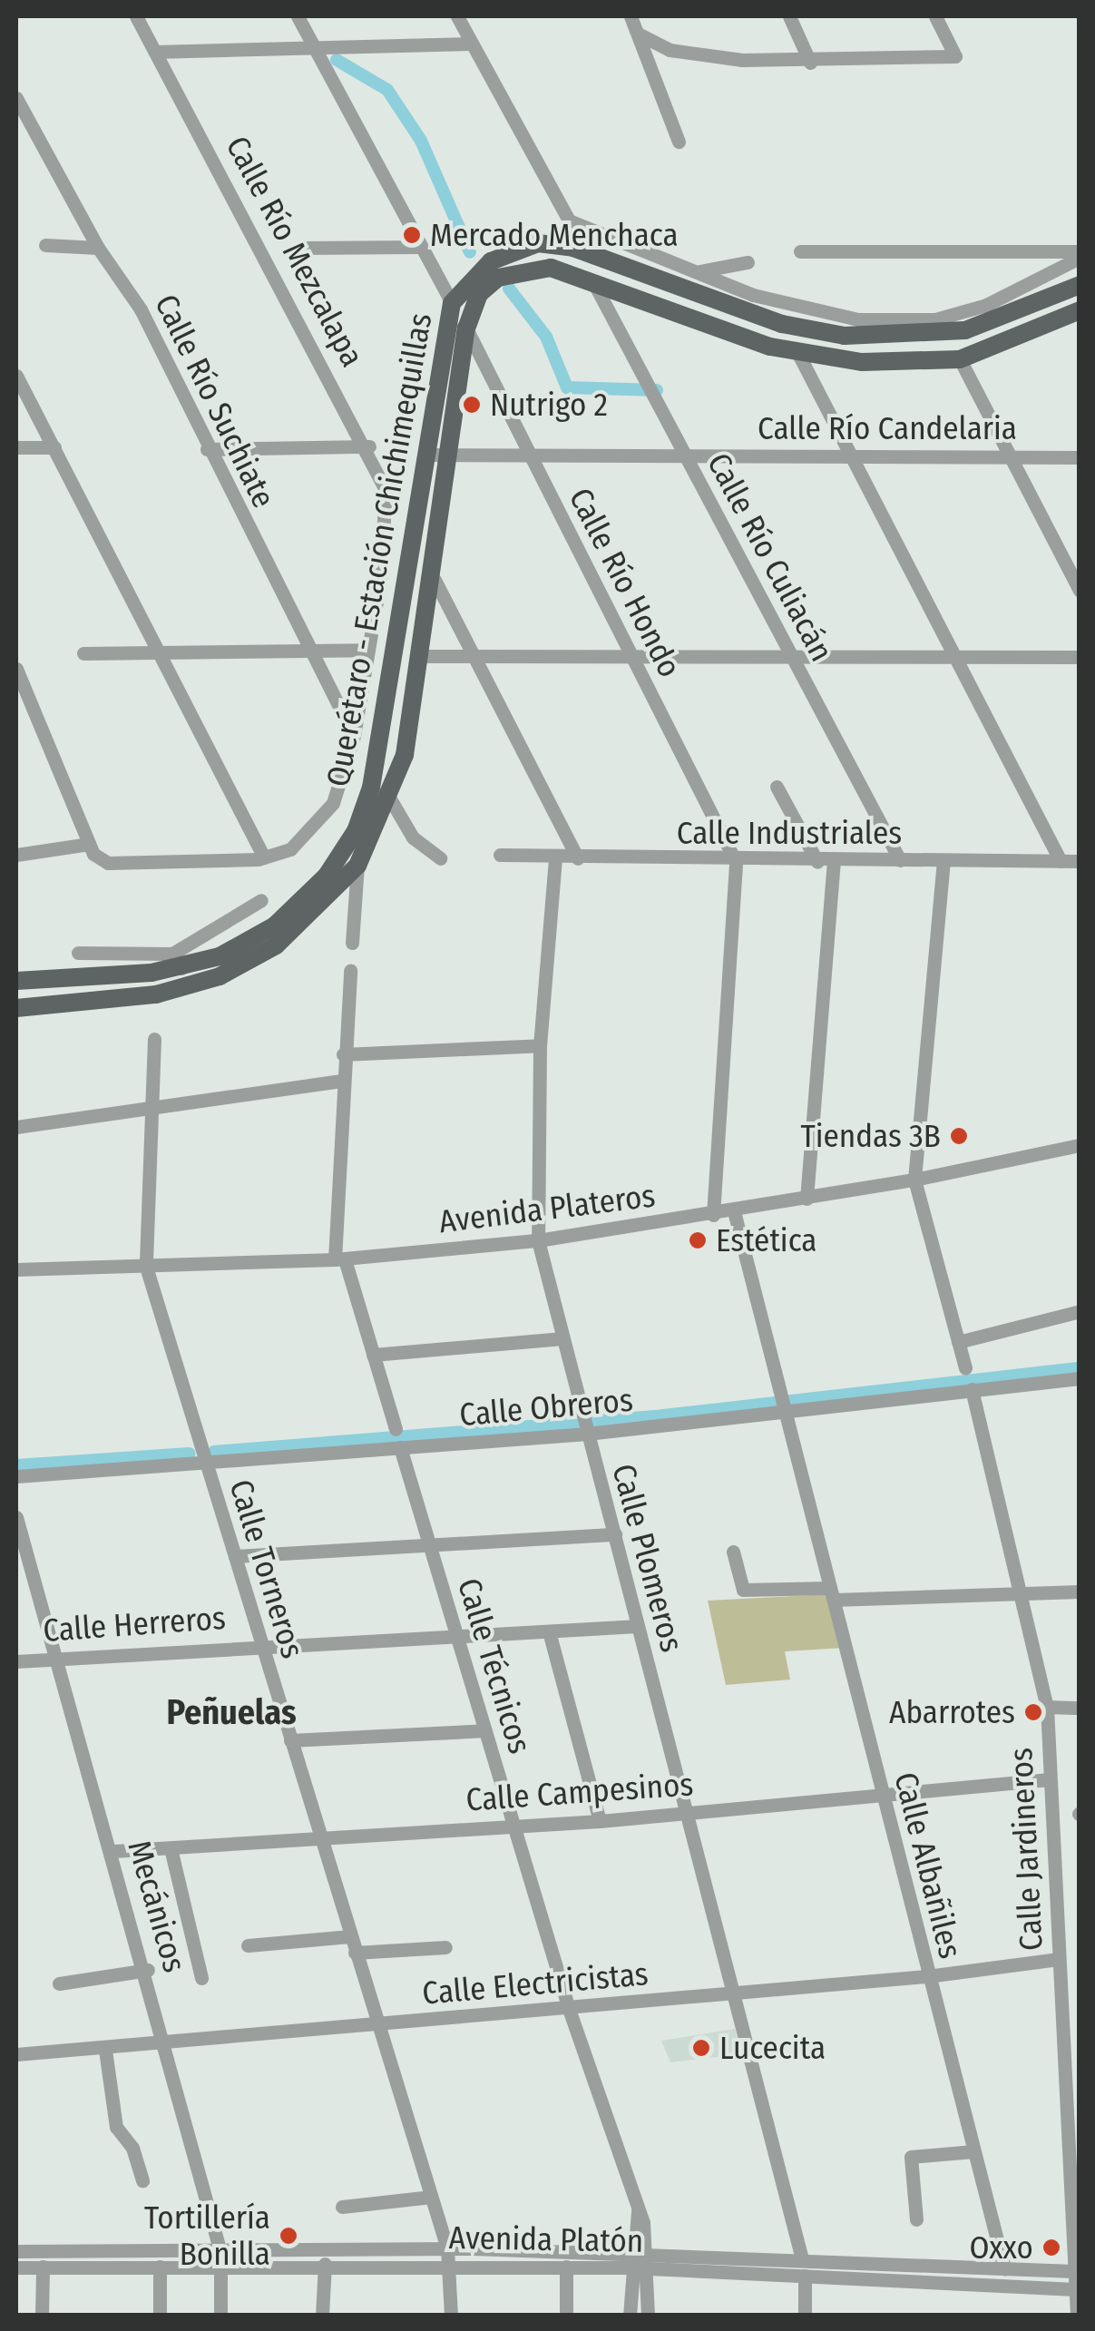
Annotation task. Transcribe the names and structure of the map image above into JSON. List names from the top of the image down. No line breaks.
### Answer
{"streets":{"main road":["Querétaro - Estación Chichimequillas"],"street":["Calle Río Mezcalapa","Calle Río Suchiate","Calle Río Candelaria","Calle Río Culiacán","Calle Río Hondo","Calle Industriales","Avenida Plateros","Calle Obreros","Calle Plomeros","Calle Torneros","Calle Herreros","Calle Técnicos","Calle Campesinos","Calle Jardineros","Calle Albañiles","Mecánicos","Calle Electricistas","Avenida Platón"]},"crossings":[["Calle Río Mezcalapa","Calle Río Suchiate"],["Calle Río Candelaria","Querétaro - Estación Chichimequillas"],["Calle Río Candelaria","Calle Río Culiacán"],["Calle Río Candelaria","Calle Río Hondo"],["Querétaro - Estación Chichimequillas","Calle Río Culiacán"],["Querétaro - Estación Chichimequillas","Calle Río Hondo"],["Calle Río Culiacán","Calle Industriales"],["Calle Río Hondo","Calle Industriales"],["Calle Industriales","Calle Plomeros"],["Avenida Plateros","Calle Plomeros"],["Avenida Plateros","Calle Torneros"],["Avenida Plateros","Calle Albañiles"],["Calle Obreros","Calle Plomeros"],["Calle Obreros","Calle Torneros"],["Calle Obreros","Calle Técnicos"],["Calle Obreros","Calle Jardineros"],["Calle Obreros","Calle Albañiles"],["Calle Plomeros","Calle Herreros"],["Calle Plomeros","Calle Campesinos"],["Calle Plomeros","Calle Electricistas"],["Calle Plomeros","Avenida Platón"],["Calle Torneros","Calle Herreros"],["Calle Torneros","Calle Campesinos"],["Calle Torneros","Calle Electricistas"],["Calle Torneros","Avenida Platón"],["Calle Herreros","Calle Técnicos"],["Calle Herreros","Mecánicos"],["Calle Técnicos","Calle Campesinos"],["Calle Técnicos","Calle Electricistas"],["Calle Técnicos","Avenida Platón"],["Calle Campesinos","Calle Jardineros"],["Calle Campesinos","Calle Albañiles"],["Calle Campesinos","Mecánicos"],["Calle Jardineros","Calle Electricistas"],["Calle Jardineros","Avenida Platón"],["Calle Albañiles","Calle Electricistas"],["Calle Albañiles","Avenida Platón"],["Mecánicos","Calle Electricistas"],["Mecánicos","Avenida Platón"]],"districts":["Peñuelas"],"places":["Mercado Menchaca","Nutrigo 2","Tiendas 3B","Estética","Abarrotes","Lucecita","Tortillería Bonilla","Oxxo"]}
